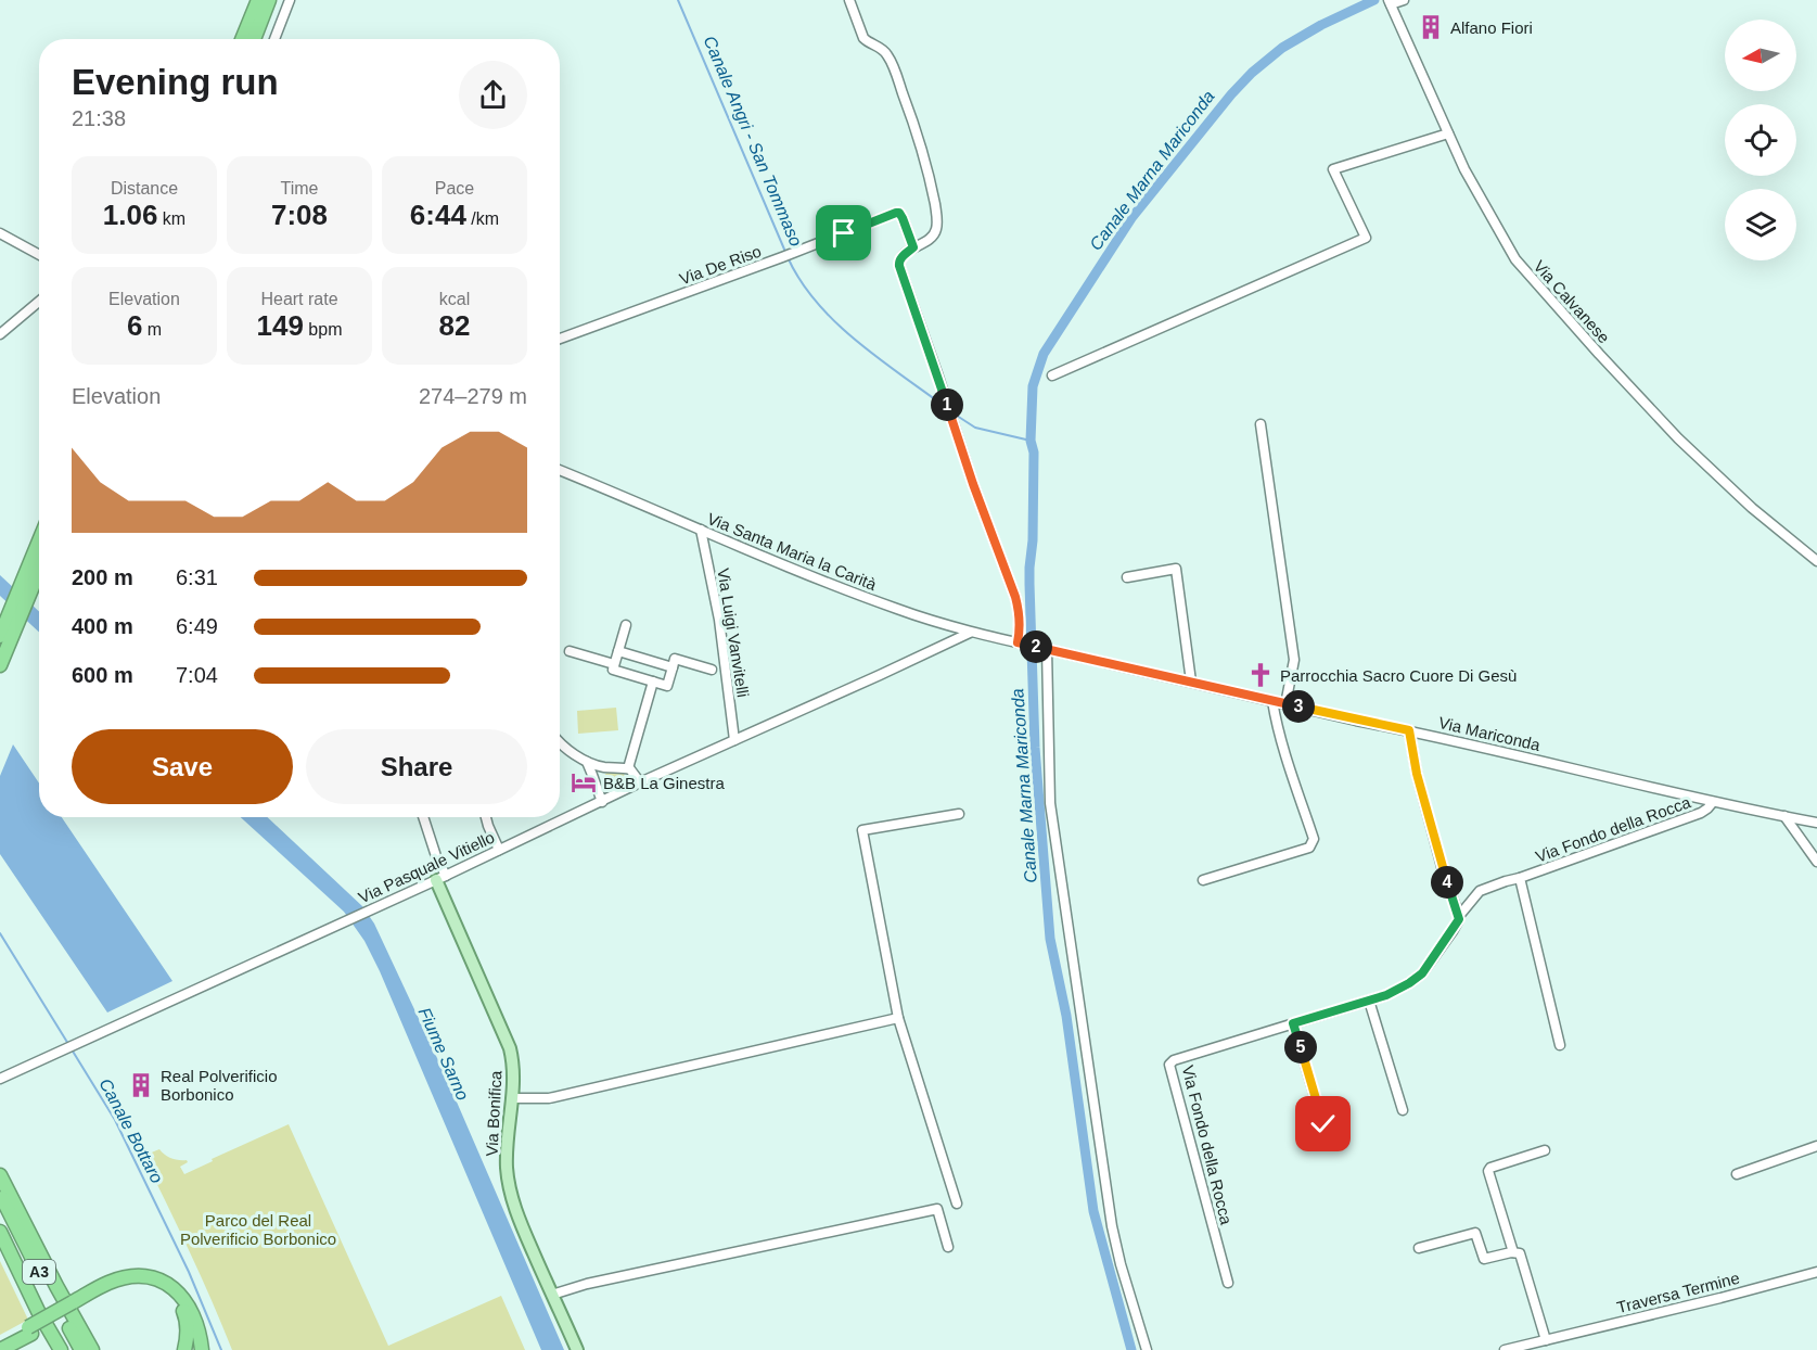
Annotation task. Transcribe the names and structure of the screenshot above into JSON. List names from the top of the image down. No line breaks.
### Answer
{"streets":{"highway":["A3"],"main road":["Via Bonifica"],"street":["Via De Riso","Via Calvanese","Via Santa Maria la Carità","Via Luigi Vanvitelli","Via Mariconda","Via Fondo della Rocca","Via Pasquale Vitiello","Traversa Termine"]},"crossings":[["Via Santa Maria la Carità","Via Luigi Vanvitelli"],["Via Santa Maria la Carità","Via Mariconda"],["Via Santa Maria la Carità","Via Pasquale Vitiello"],["Via Luigi Vanvitelli","Via Pasquale Vitiello"],["Via Mariconda","Via Fondo della Rocca"],["Via Pasquale Vitiello","Via Bonifica"]],"water":["Canale Angri - San Tommaso","Canale Marna Mariconda","Fiume Sarno","Canale Bottaro"],"parks":["Parco del Real Polverificio Borbonico"],"places":{"building":["Alfano Fiori","Real Polverificio Borbonico"],"church":["Parrocchia Sacro Cuore Di Gesù"],"hotel":["B&B La Ginestra"]},"north":"left","page":{"heading":["Evening run","21:38"],"stats":[["Distance","1.06 km"],["Time","7:08"],["Pace","6:44 /km"],["Elevation","6 m"],["Heart rate","149 bpm"],["kcal","82"]],"chart":["Elevation","274–279 m"],"pins":["1","2","3","4","5"],"list":[{"name":"200 m","note":"6:31"},{"name":"400 m","note":"6:49"},{"name":"600 m","note":"7:04"}],"buttons":["Save","Share"]}}
